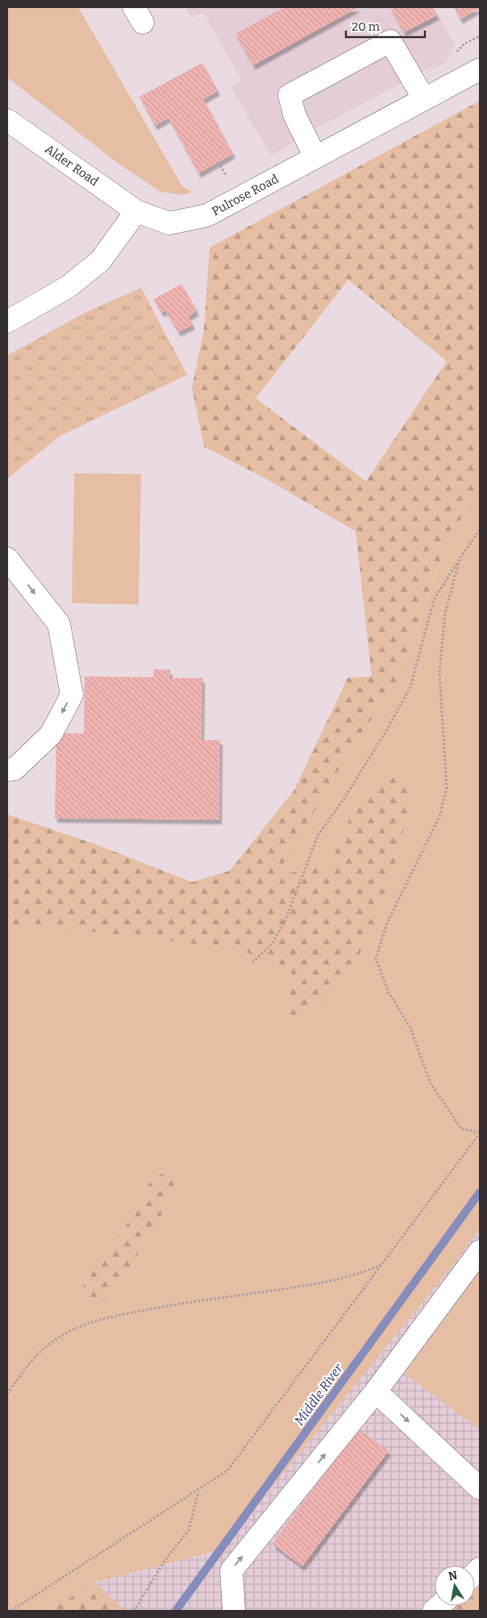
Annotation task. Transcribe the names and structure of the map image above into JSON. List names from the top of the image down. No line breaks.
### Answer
{"streets":{"street":["Alder Road","Pulrose Road"]},"crossings":[["Alder Road","Pulrose Road"]],"water":["Middle River"],"scale_bar":"20 m","north":"top"}
